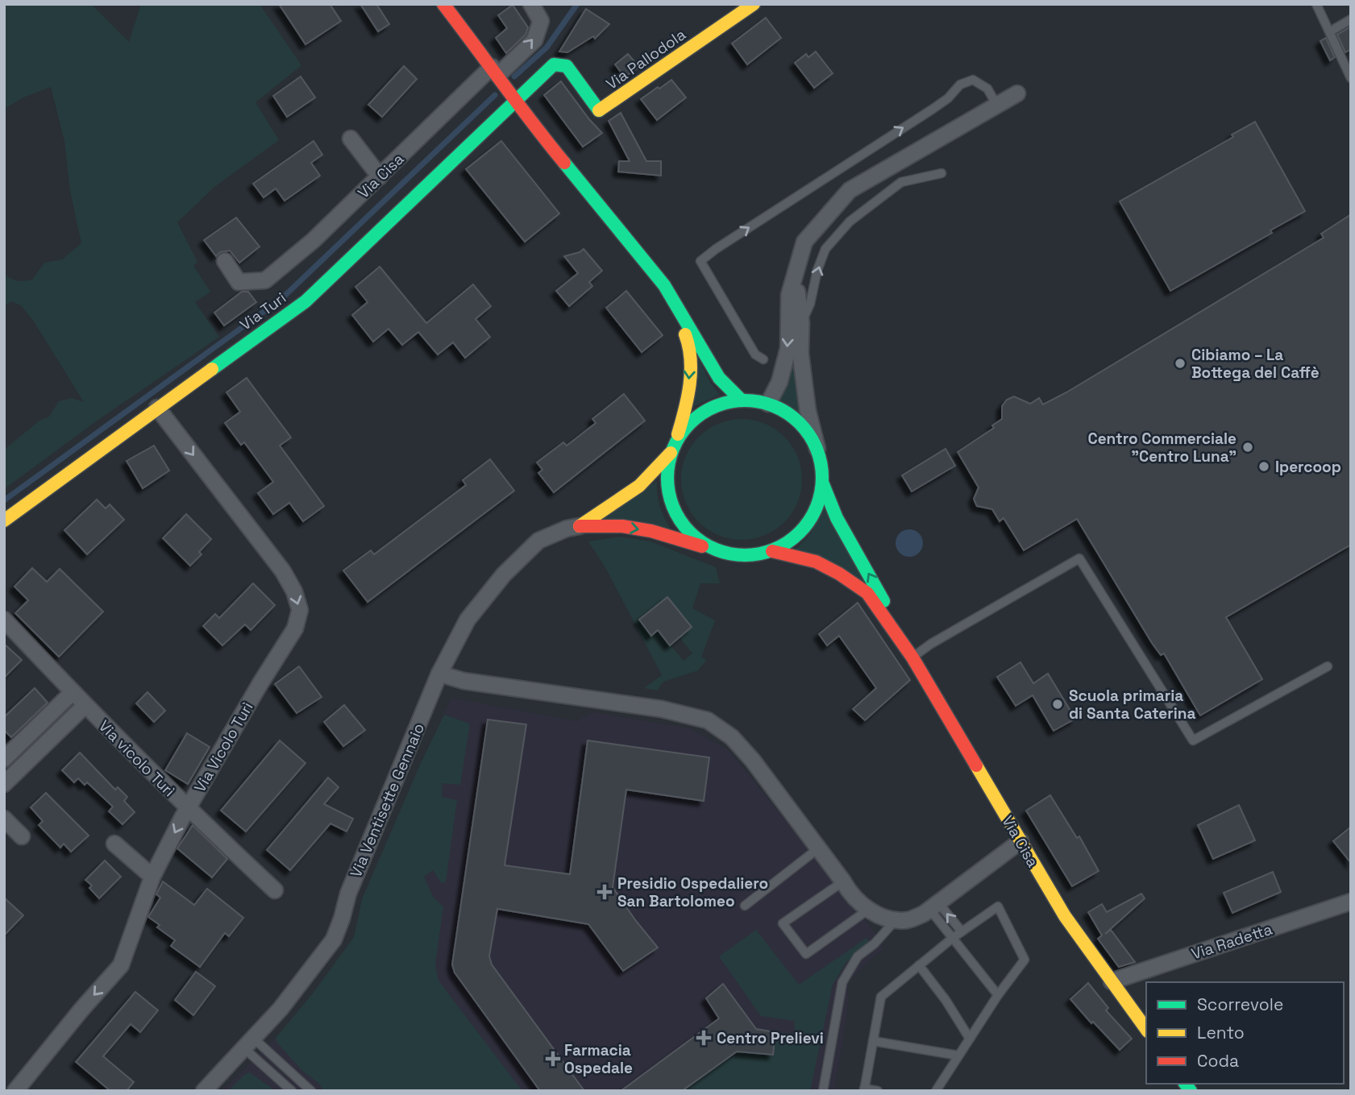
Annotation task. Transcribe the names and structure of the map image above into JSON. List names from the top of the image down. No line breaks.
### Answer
{"streets":{"street":["Via Pallodola","Via Cisa","Via Turi","Via Vicolo Turì","Via vicolo Turì","Via Ventisette Gennaio","Via Radetta"]},"crossings":[["Via Pallodola","Via Turi"],["Via Cisa","Via Ventisette Gennaio"],["Via Cisa","Via Radetta"],["Via Turi","Via Vicolo Turì"],["Via Vicolo Turì","Via vicolo Turì"]],"one_way":["Via Vicolo Turì"],"places":{"other":["Cibiamo – La Bottega del Caffè","Centro Commerciale \"Centro Luna\"","Ipercoop","Scuola primaria di Santa Caterina"],"health":["Presidio Ospedaliero San Bartolomeo","Centro Prelievi","Farmacia Ospedale"]},"legend":["Scorrevole","Lento","Coda"]}
